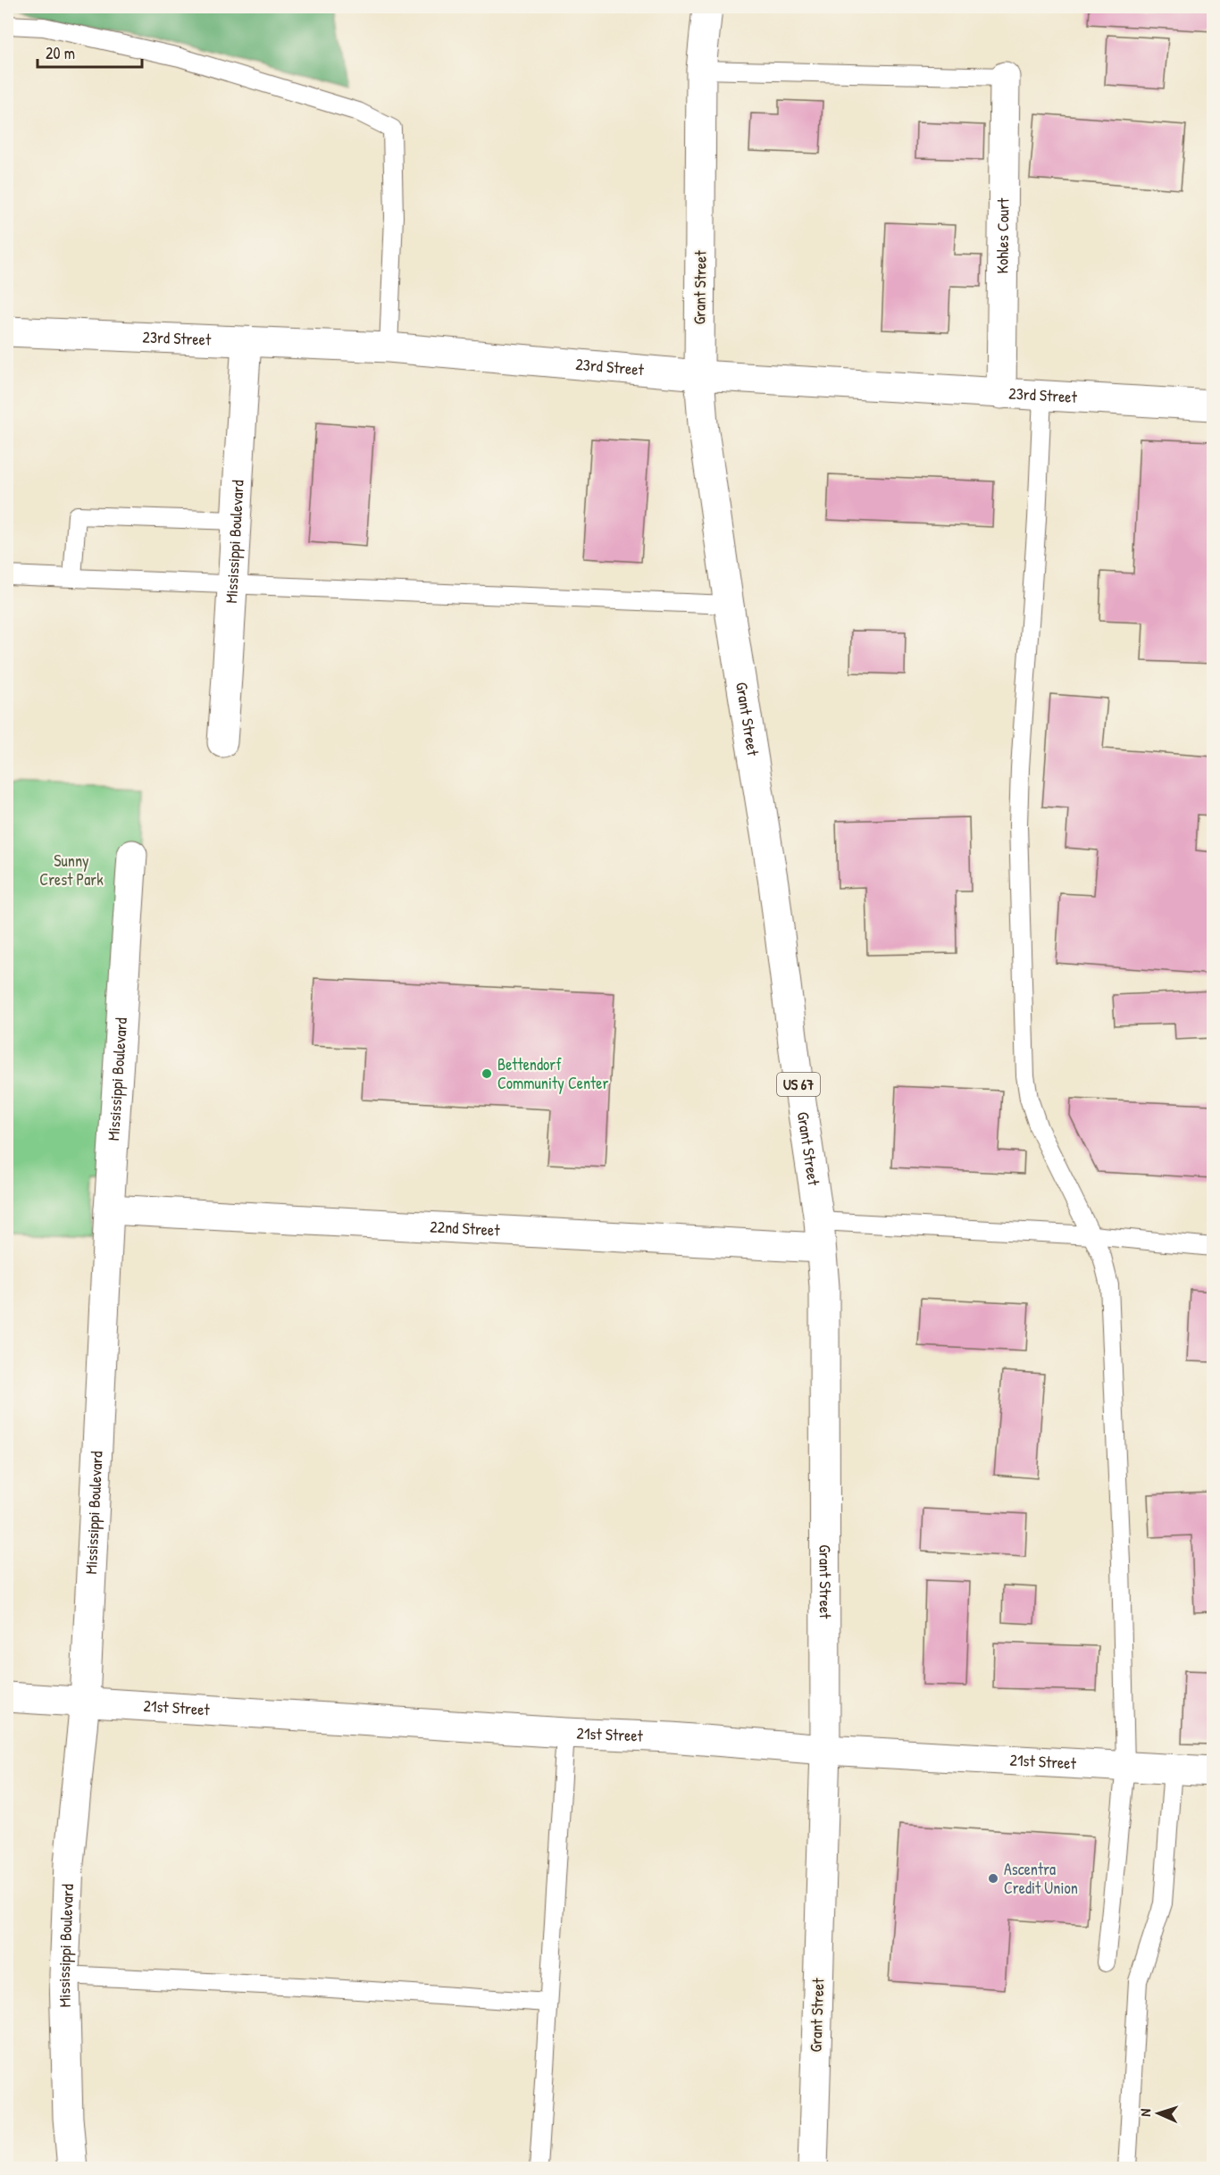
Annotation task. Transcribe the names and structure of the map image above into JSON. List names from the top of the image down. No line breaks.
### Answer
{"streets":{"street":["Kohles Court","Grant Street","23rd Street","Mississippi Boulevard","US 67","22nd Street","21st Street"]},"crossings":[["Kohles Court","23rd Street"],["Grant Street","23rd Street"],["Grant Street","22nd Street"],["Grant Street","21st Street"],["23rd Street","Mississippi Boulevard"],["Mississippi Boulevard","22nd Street"],["Mississippi Boulevard","21st Street"]],"parks":["Sunny Crest Park"],"places":["Bettendorf Community Center","Ascentra Credit Union"],"scale_bar":"20 m","north":"left"}
